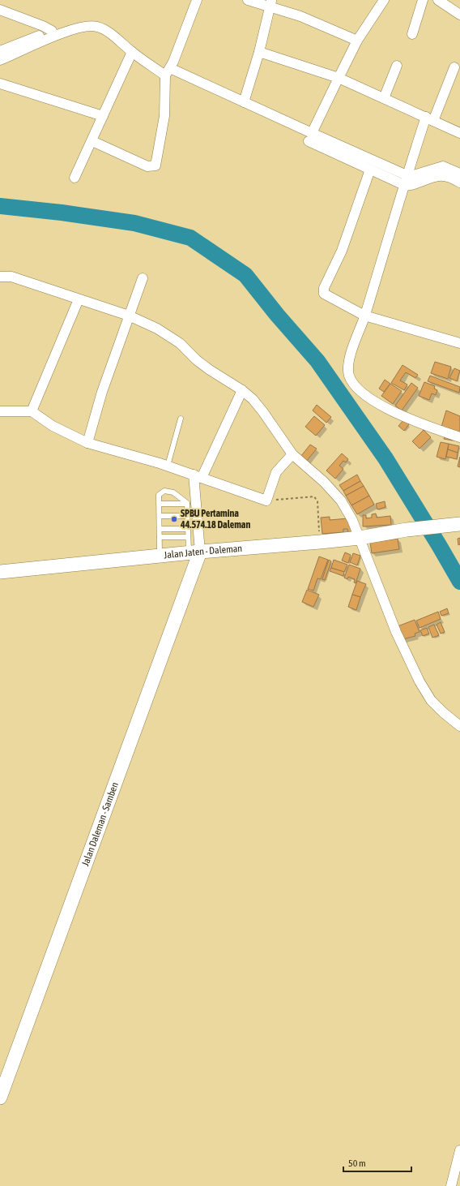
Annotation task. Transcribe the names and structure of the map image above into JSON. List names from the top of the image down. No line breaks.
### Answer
{"streets":{"main road":["Jalan Jaten - Daleman","Jalan Daleman - Samben"]},"crossings":[["Jalan Jaten - Daleman","Jalan Daleman - Samben"]],"places":["SPBU Pertamina 44.574.18 Daleman"],"scale_bar":"50 m"}
